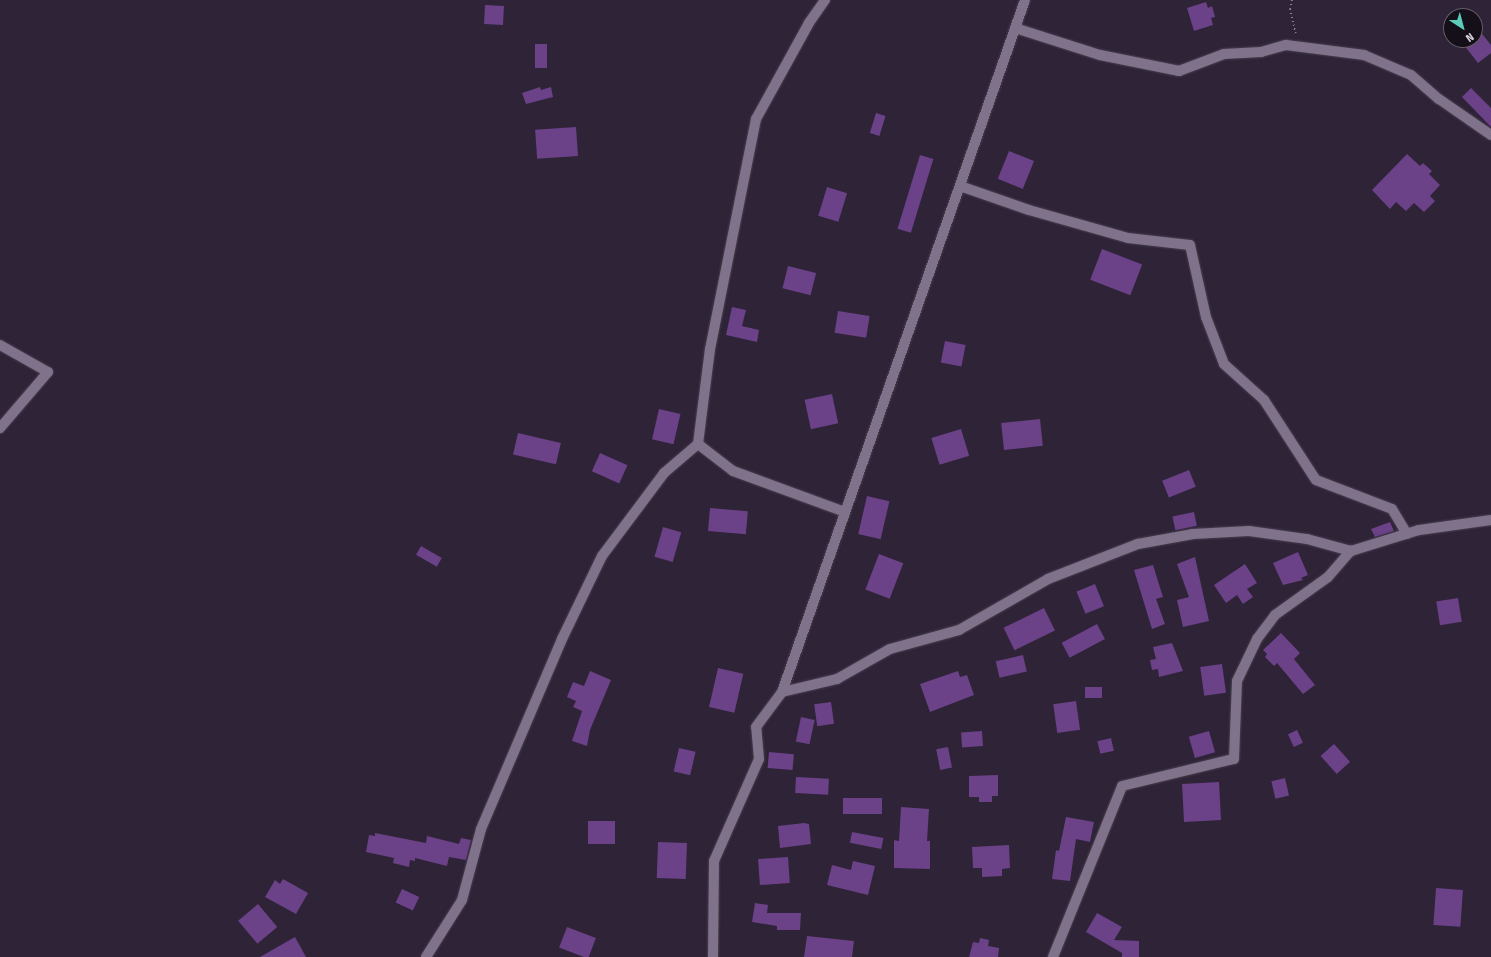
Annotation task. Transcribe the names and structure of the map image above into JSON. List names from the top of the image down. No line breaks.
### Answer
{"north":"bottom right"}
